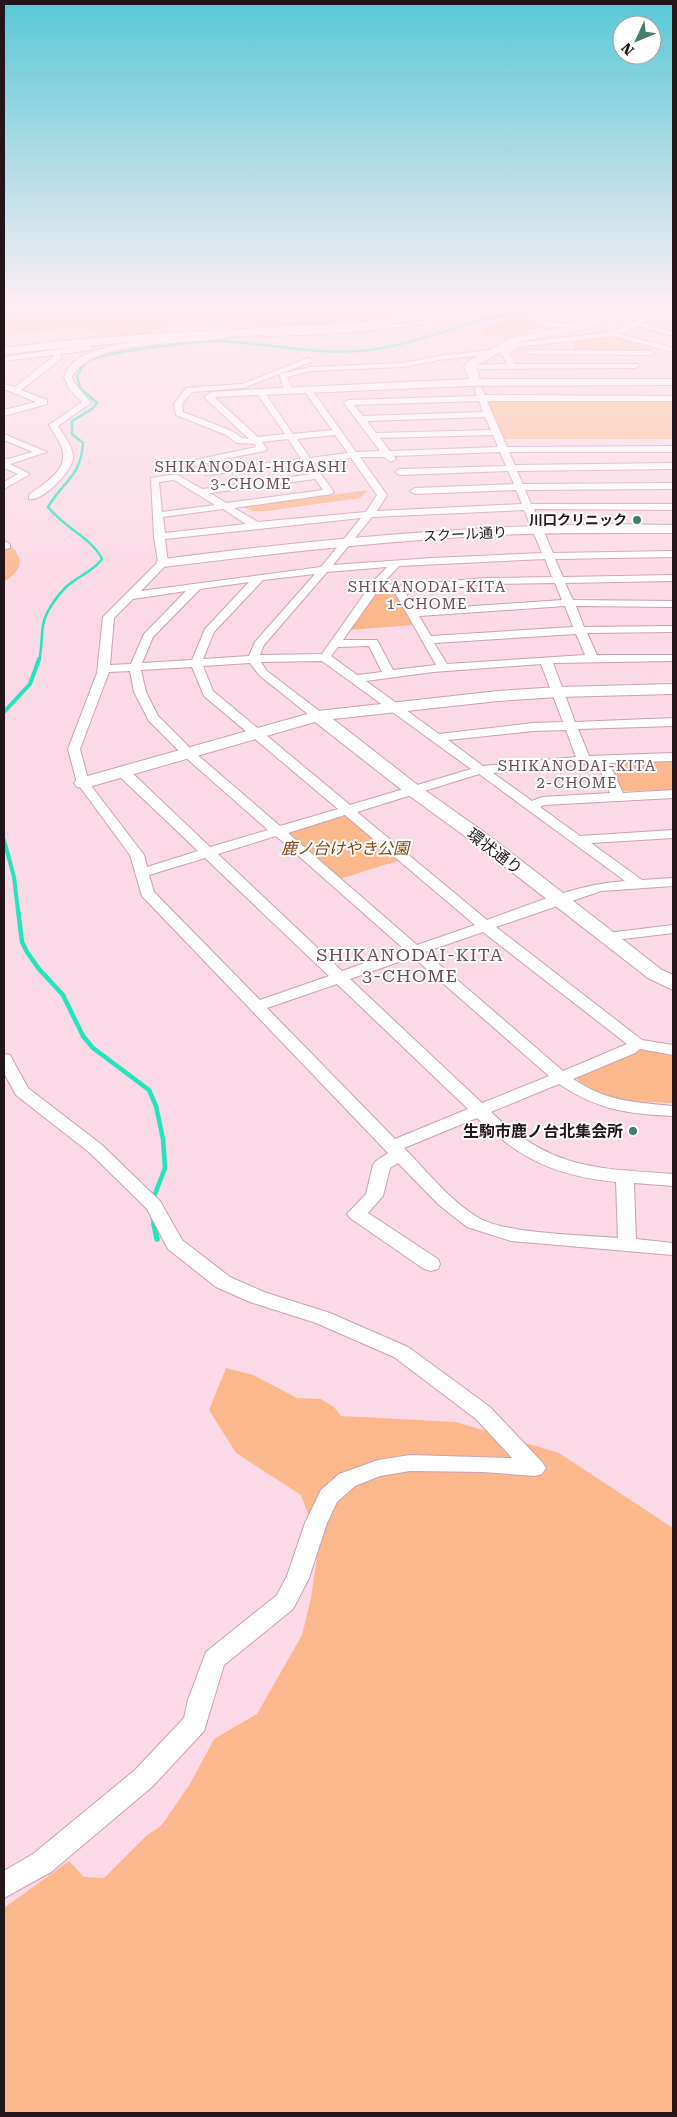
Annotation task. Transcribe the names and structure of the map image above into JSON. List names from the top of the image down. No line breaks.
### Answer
{"streets":{"street":["スクール通り","環状通り"]},"districts":["SHIKANODAI-HIGASHI 3-CHOME","SHIKANODAI-KITA 1-CHOME","SHIKANODAI-KITA 2-CHOME","SHIKANODAI-KITA 3-CHOME"],"parks":["鹿ノ台けやき公園"],"places":["川口クリニック","生駒市鹿ノ台北集会所"],"north":"bottom left"}
